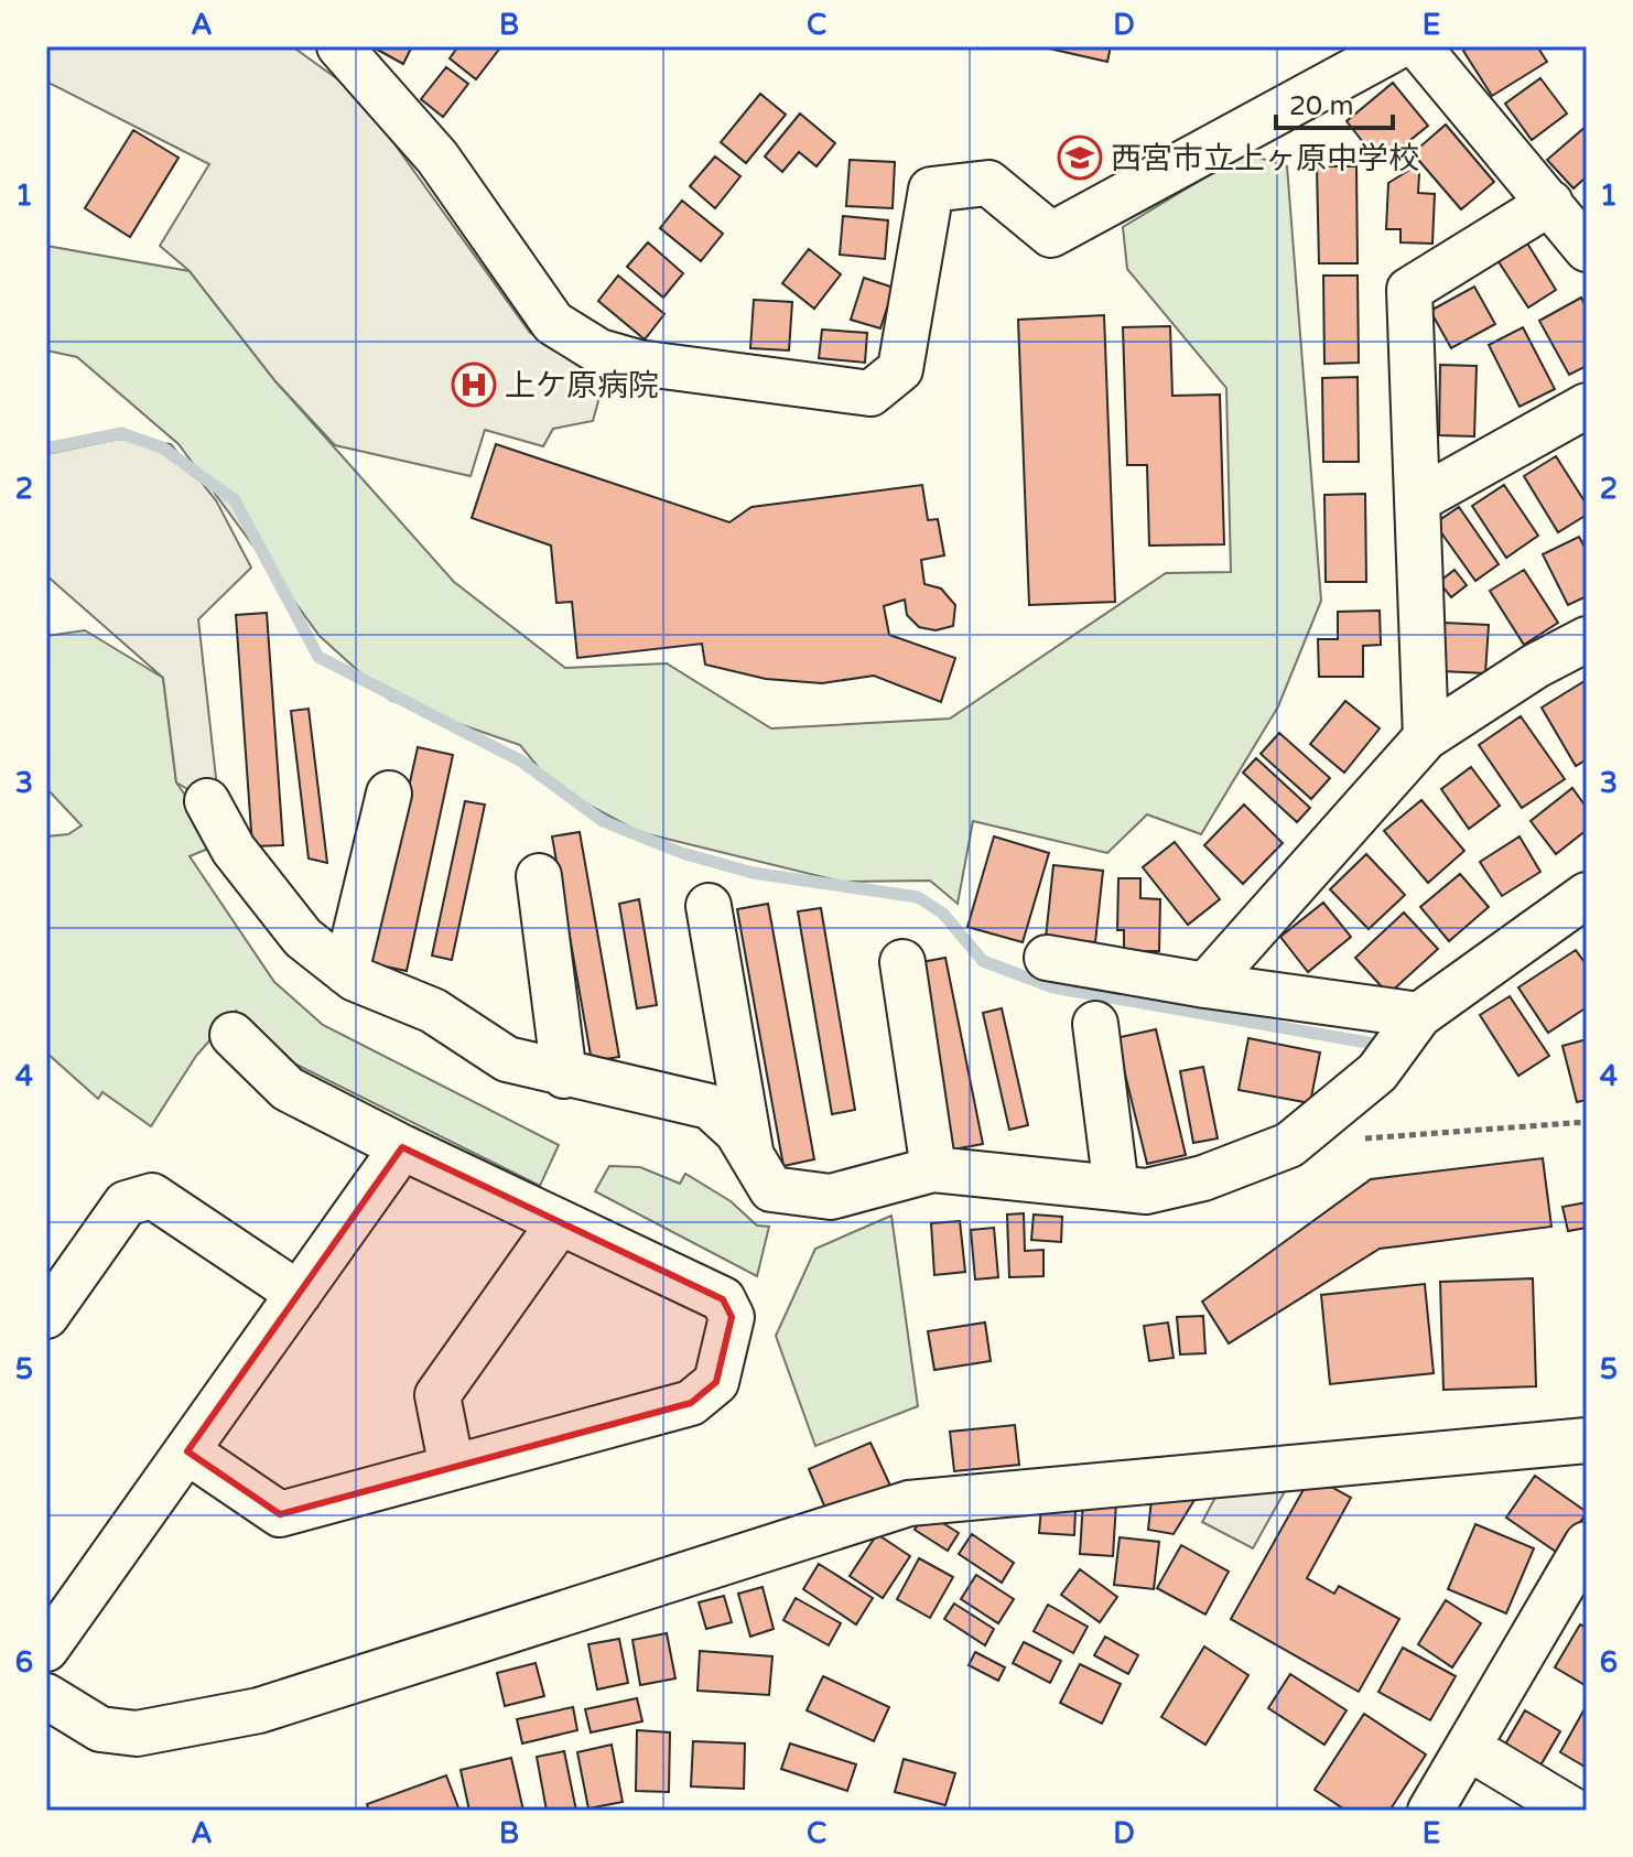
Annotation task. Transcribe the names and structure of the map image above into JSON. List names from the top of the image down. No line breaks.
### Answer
{"places":{"school or university":["西宮市立上ヶ原中学校"],"hospital":["上ケ原病院"]},"scale_bar":"20 m","grid":{"columns":["A","B","C","D","E"],"rows":["1","2","3","4","5","6"]}}
